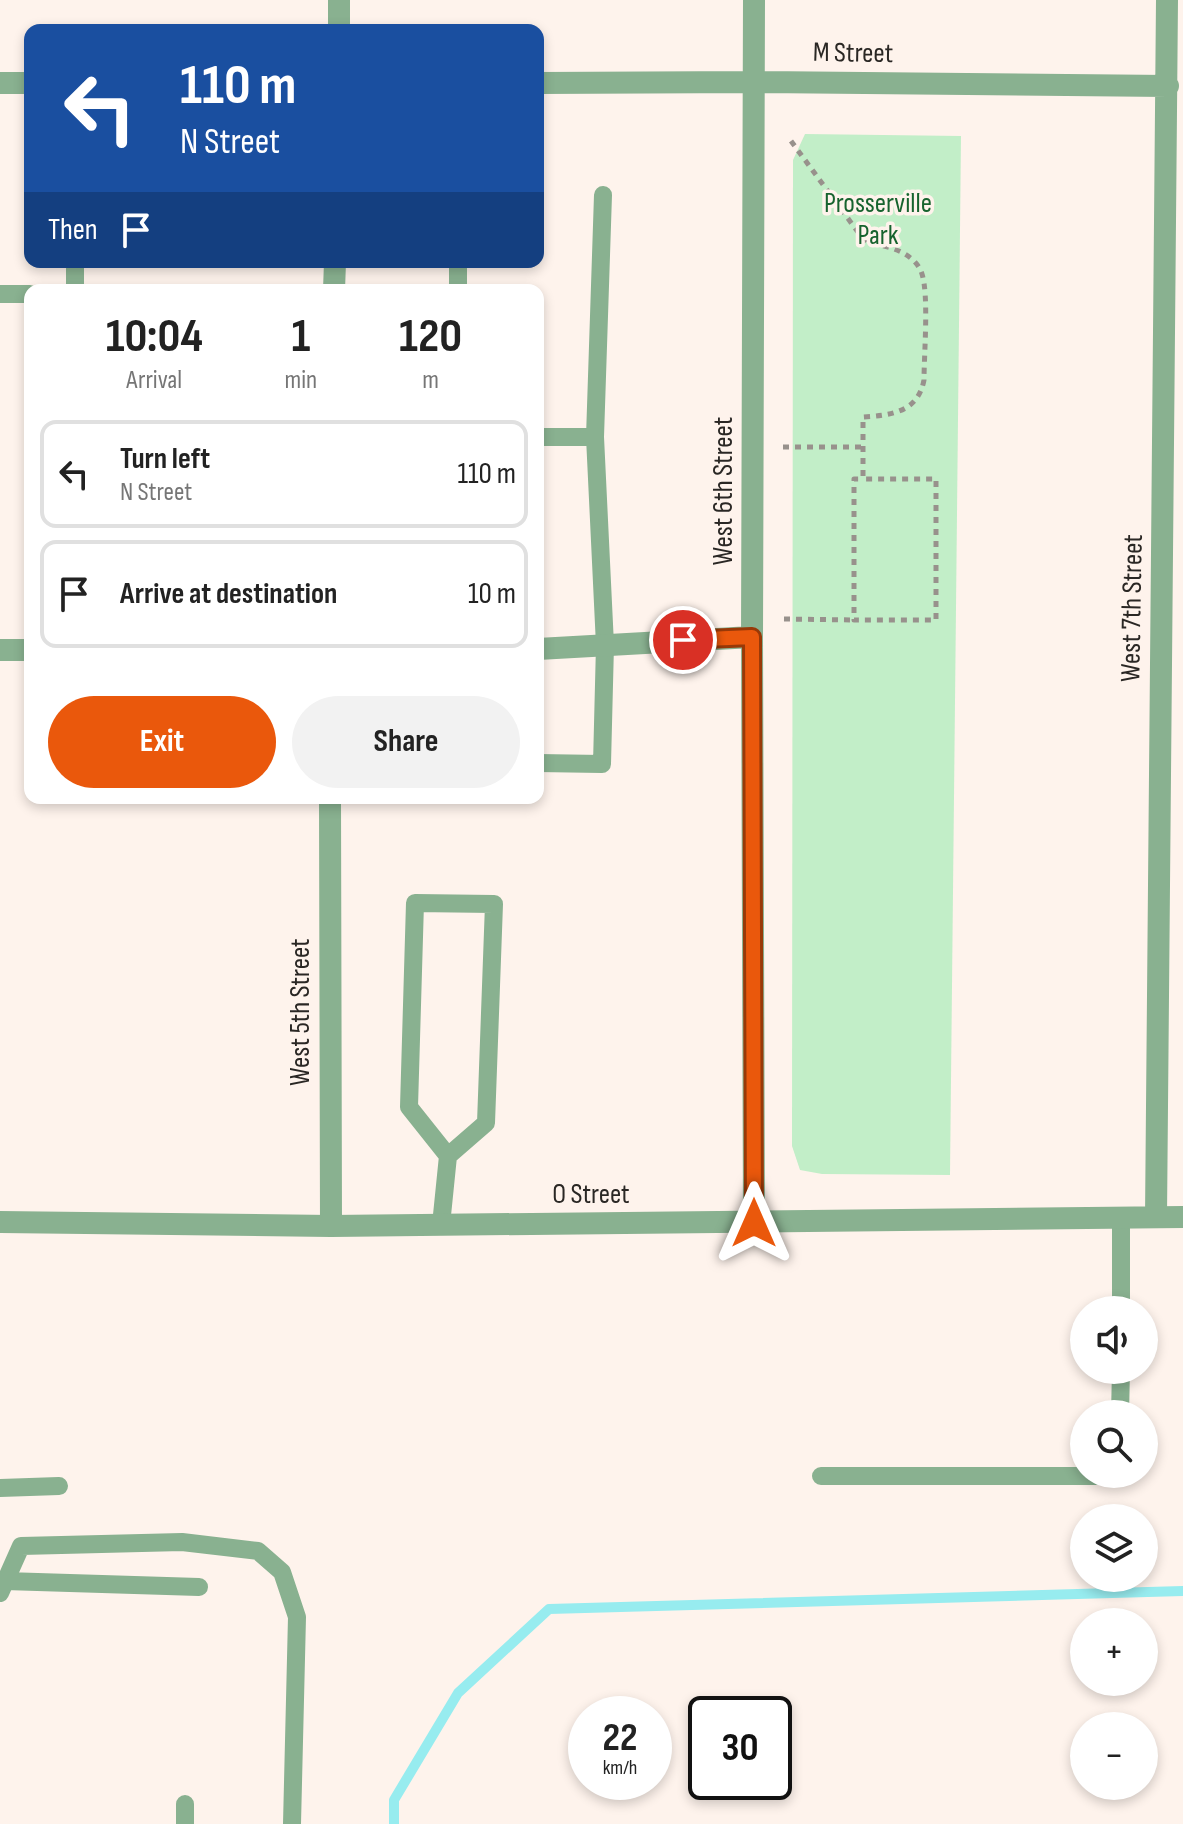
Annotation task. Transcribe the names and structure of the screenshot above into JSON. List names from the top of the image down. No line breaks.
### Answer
{"streets":{"street":["M Street","West 6th Street","West 7th Street","West 5th Street","O Street"]},"crossings":[["M Street","West 6th Street"],["M Street","West 7th Street"],["West 6th Street","O Street"],["West 7th Street","O Street"],["West 5th Street","O Street"]],"parks":["Prosserville Park"],"page":{"turn":["110 m","N Street"],"then":"Then","eta":["10:04","Arrival","1","min","120","m"],"list":[{"name":"Turn left","note":"N Street","value":"110 m"},{"name":"Arrive at destination","value":"10 m"}],"buttons":["Exit","Share"],"map_buttons":["+","−"],"speed":"22 km/h","limit":"30"}}
